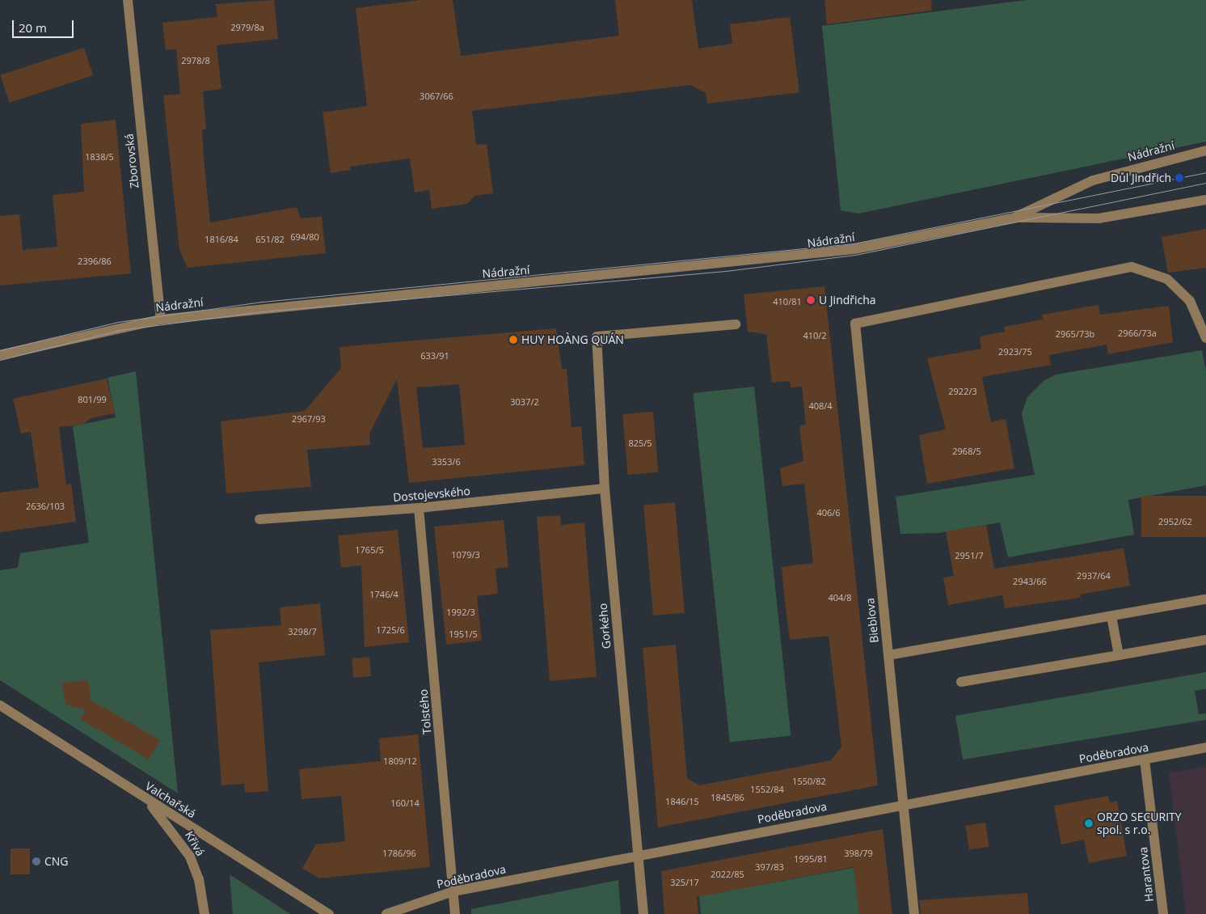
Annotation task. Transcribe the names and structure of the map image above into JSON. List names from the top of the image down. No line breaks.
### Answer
{"streets":{"street":["Nádražní","Zborovská","Dostojevského","Bieblova","Gorkého","Tolstého","Poděbradova","Valchařská","Křivá","Harantova"]},"crossings":[["Nádražní","Zborovská"],["Dostojevského","Gorkého"],["Dostojevského","Tolstého"],["Bieblova","Poděbradova"],["Gorkého","Poděbradova"],["Tolstého","Poděbradova"],["Poděbradova","Harantova"],["Valchařská","Křivá"]],"places":["Důl Jindřich","U Jindřicha","HUY HOÀNG QUÁN","ORZO SECURITY spol. s r.o.","CNG"],"house_numbers":["2979/8a","2978/8","3067/66","1838/5","694/80","1816/84","651/82","2396/86","410/81","2966/73a","2965/73b","410/2","2923/75","633/91","2922/3","801/99","3037/2","408/4","2967/93","825/5","2968/5","3353/6","2636/103","406/6","2952/62","1765/5","1079/3","2951/7","2937/64","2943/66","1746/4","404/8","1992/3","1725/6","3298/7","1951/5","1809/12","1550/82","1552/84","1845/86","1846/15","160/14","1786/96","398/79","1995/81","397/83","2022/85","325/17"],"scale_bar":"20 m"}
